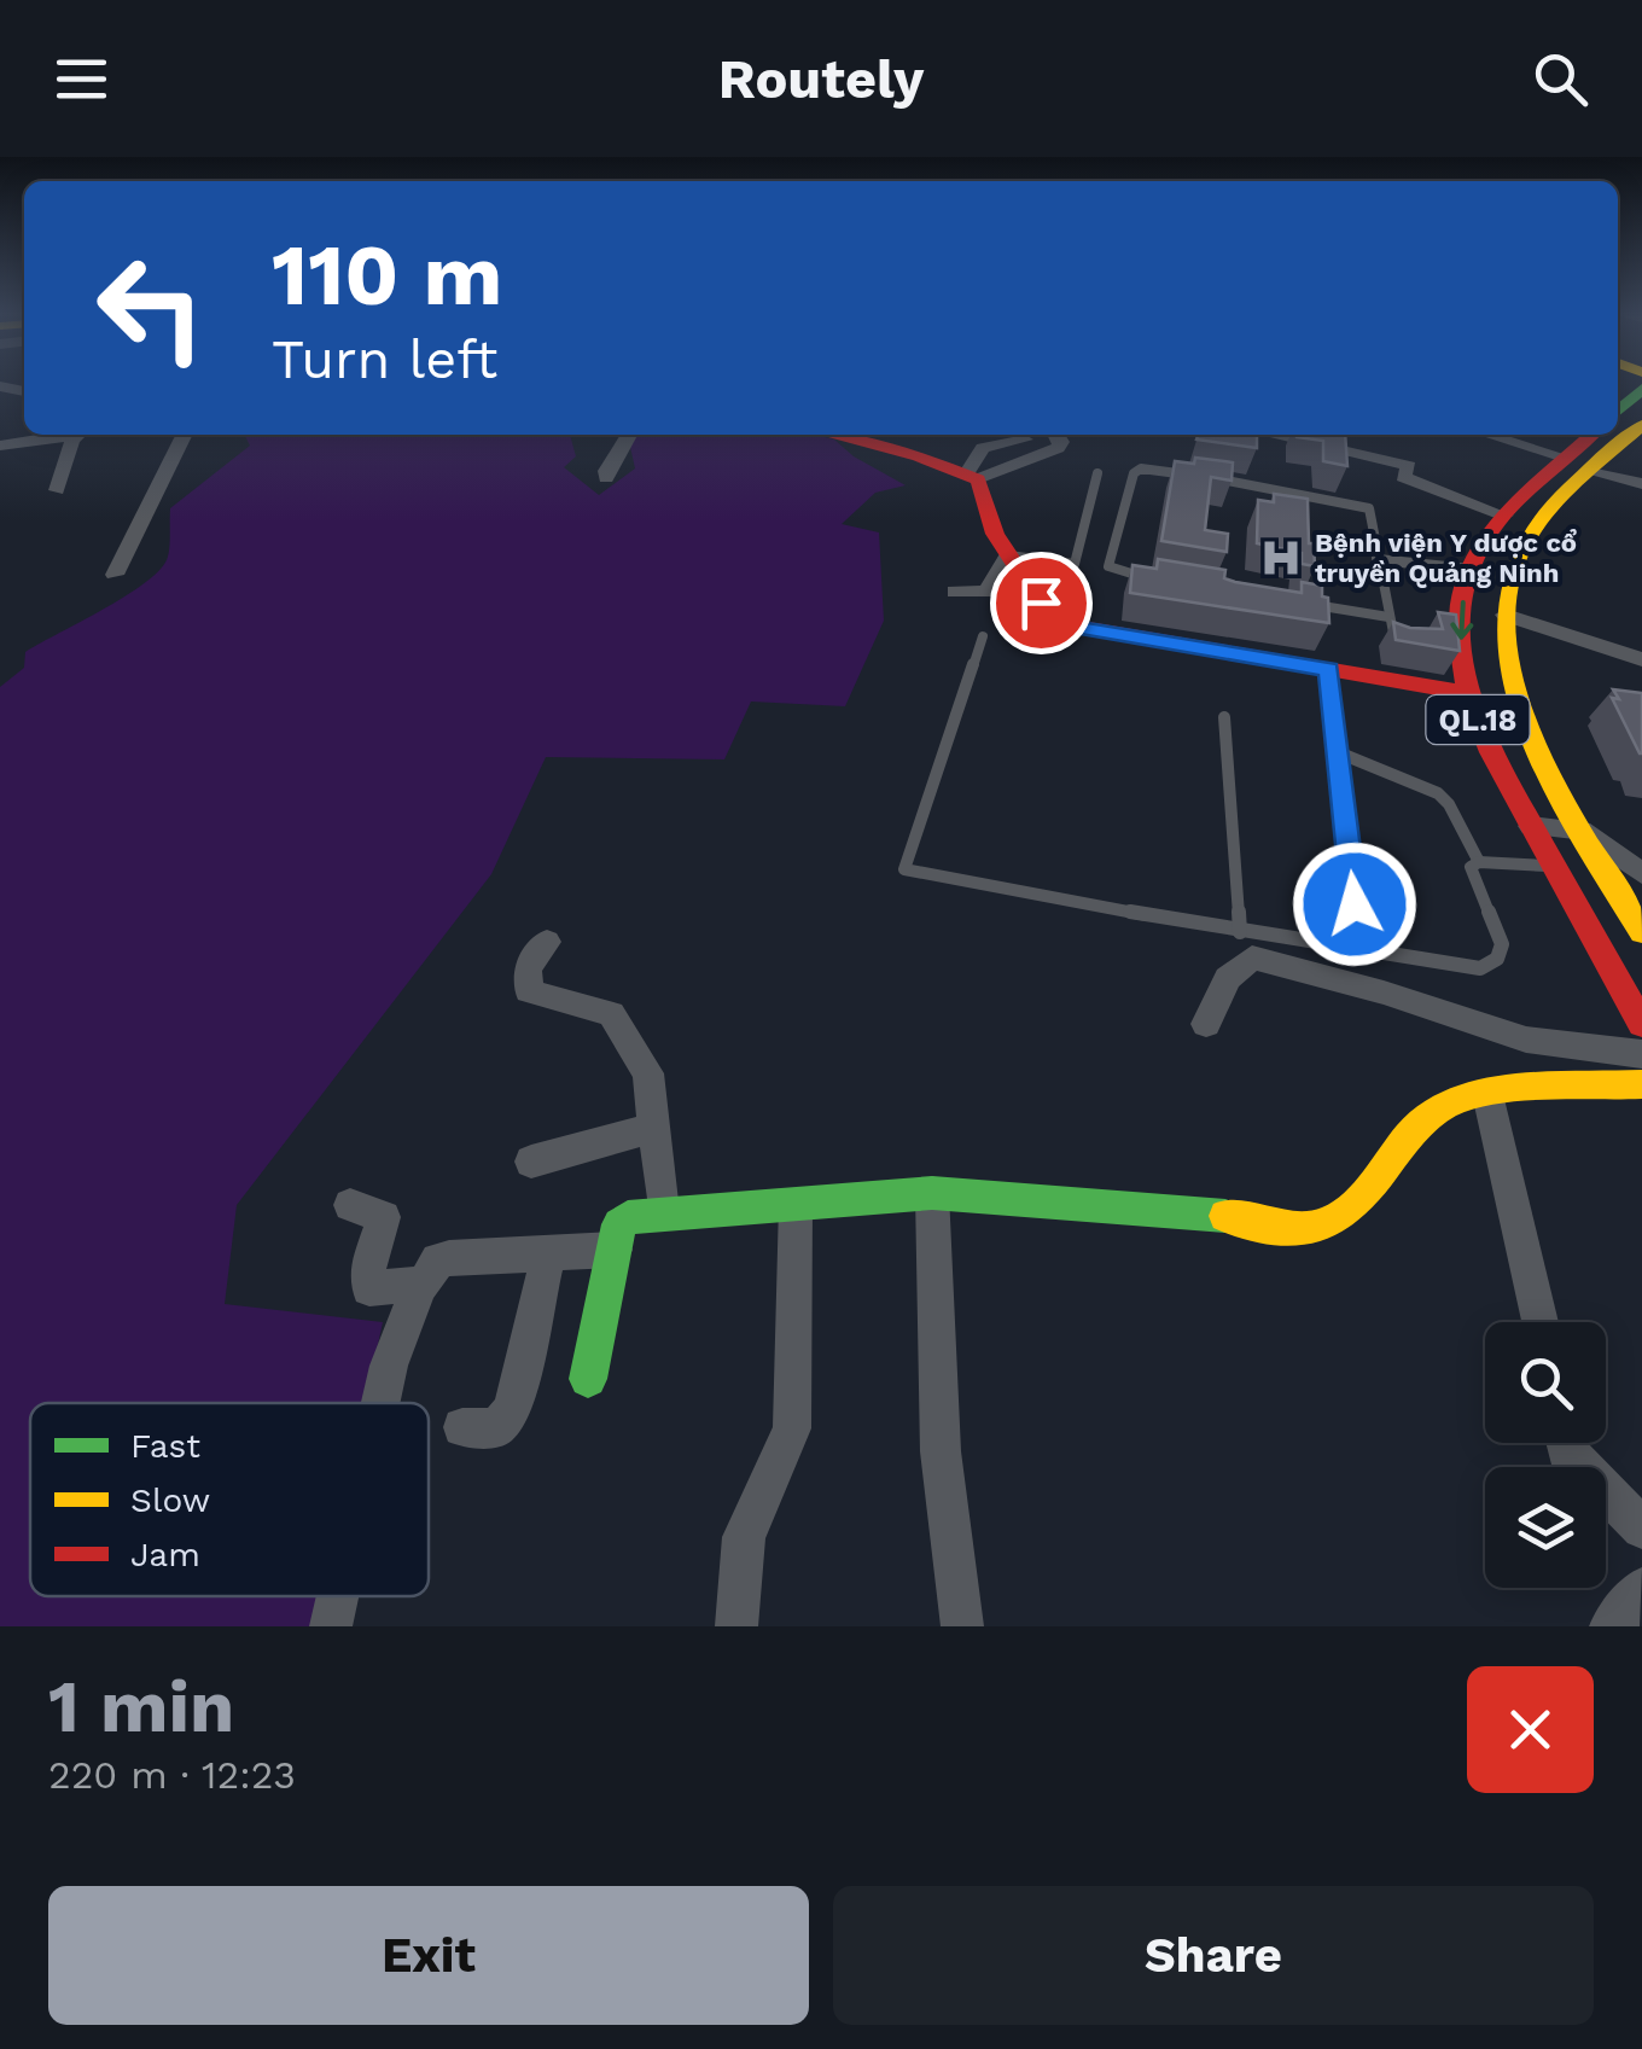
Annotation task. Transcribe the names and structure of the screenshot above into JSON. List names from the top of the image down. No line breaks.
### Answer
{"streets":{"main road":["QL.18"]},"places":{"hospital":["Bệnh viện Y dược cổ truyền Quảng Ninh"]},"legend":["Fast","Slow","Jam"],"page":{"header":"Routely","turn":["110 m","Turn left"],"heading":["1 min","220 m · 12:23"],"buttons":["Exit","Share"]}}
